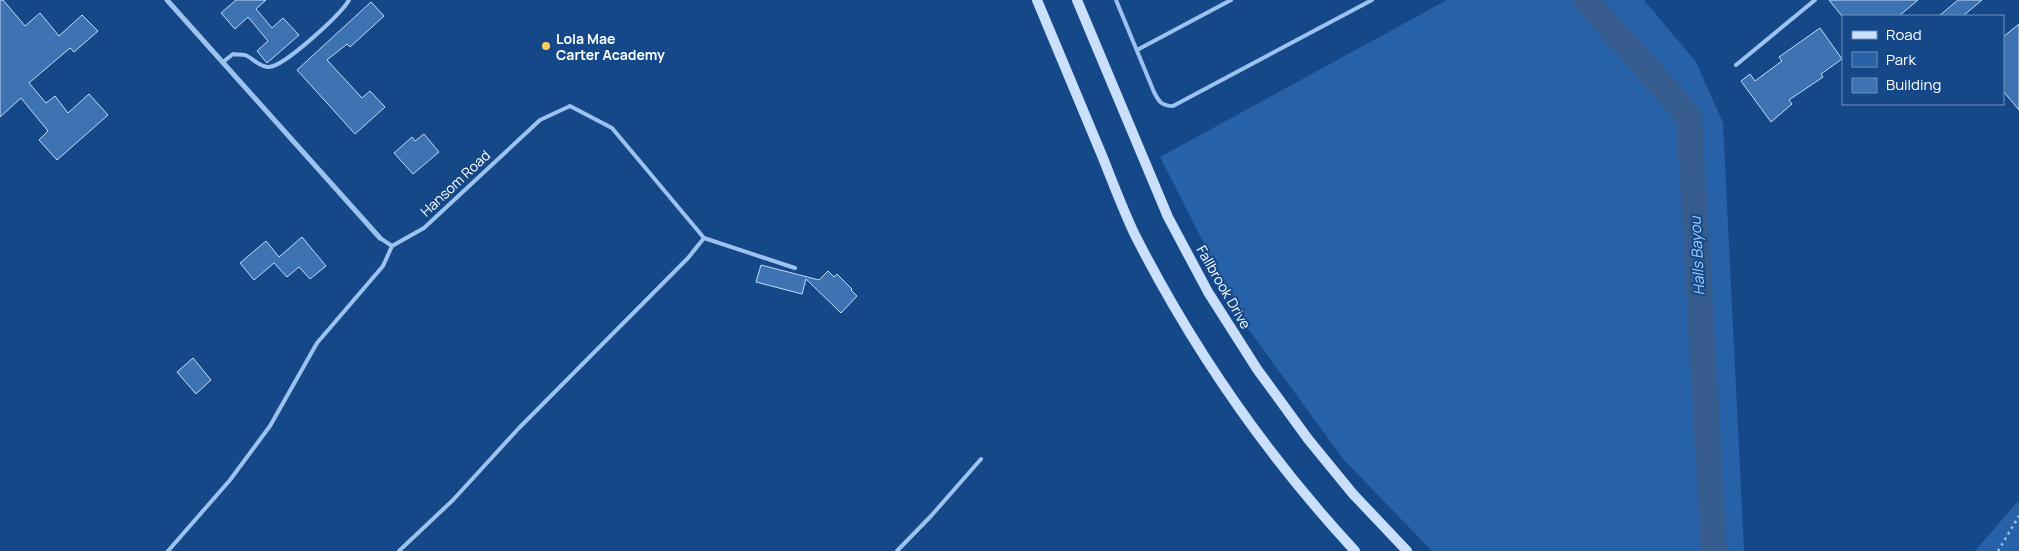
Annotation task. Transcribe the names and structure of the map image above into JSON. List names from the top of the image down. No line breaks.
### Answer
{"streets":{"main road":["Fallbrook Drive"],"lane":["Hansom Road"]},"water":["Halls Bayou"],"places":["Lola Mae Carter Academy"],"legend":["Road","Park","Building"]}
